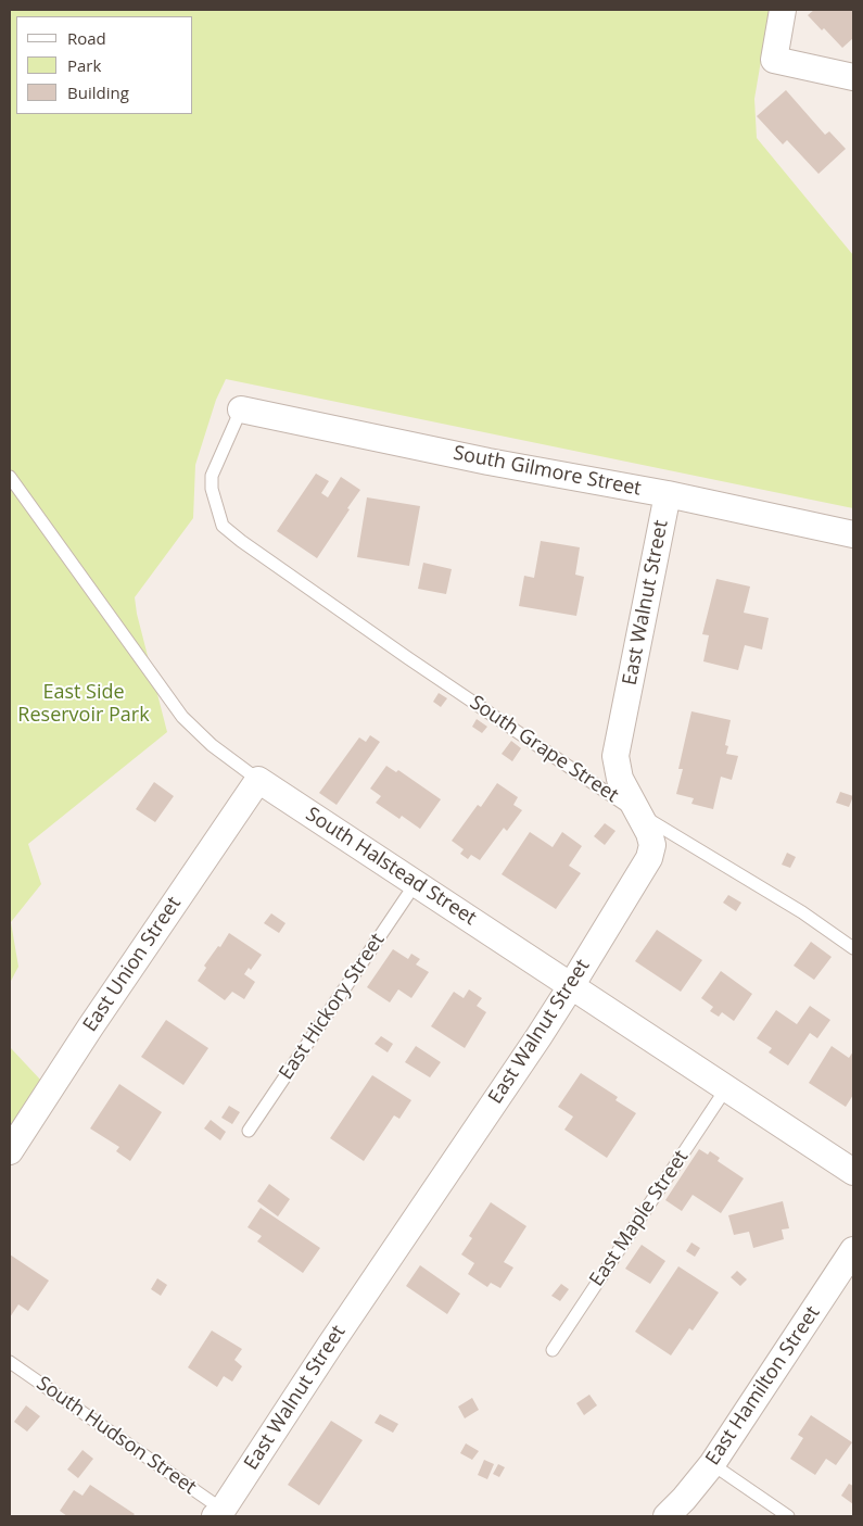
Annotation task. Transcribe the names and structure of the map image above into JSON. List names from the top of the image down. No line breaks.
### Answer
{"streets":{"street":["South Gilmore Street","East Walnut Street","South Halstead Street","East Union Street","East Hamilton Street"],"lane":["South Grape Street","East Hickory Street","East Maple Street","South Hudson Street"]},"crossings":[["South Gilmore Street","East Walnut Street"],["South Gilmore Street","South Grape Street"],["East Walnut Street","South Grape Street"],["East Walnut Street","South Halstead Street"],["East Walnut Street","South Hudson Street"],["South Halstead Street","East Union Street"],["South Halstead Street","East Hickory Street"],["South Halstead Street","East Maple Street"]],"parks":["East Side Reservoir Park"],"legend":["Road","Park","Building"]}
